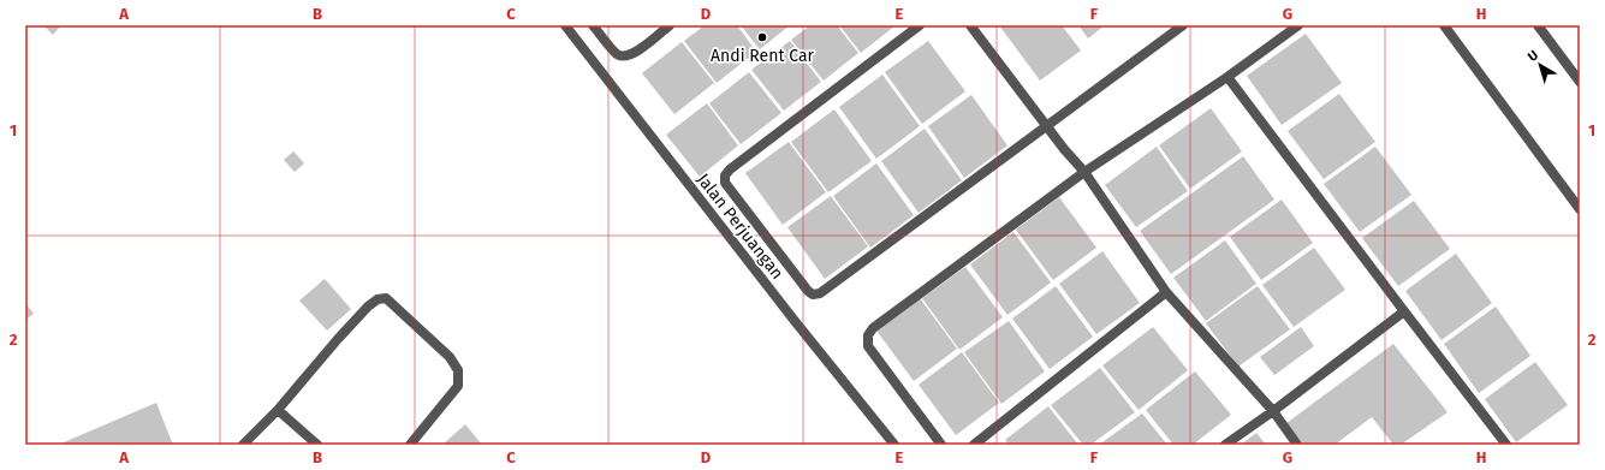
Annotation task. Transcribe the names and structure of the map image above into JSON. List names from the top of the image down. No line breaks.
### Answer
{"streets":{"street":["Jalan Perjuangan"]},"places":["Andi Rent Car"],"north":"top left","grid":{"columns":["A","B","C","D","E","F","G","H"],"rows":["1","2"]}}
